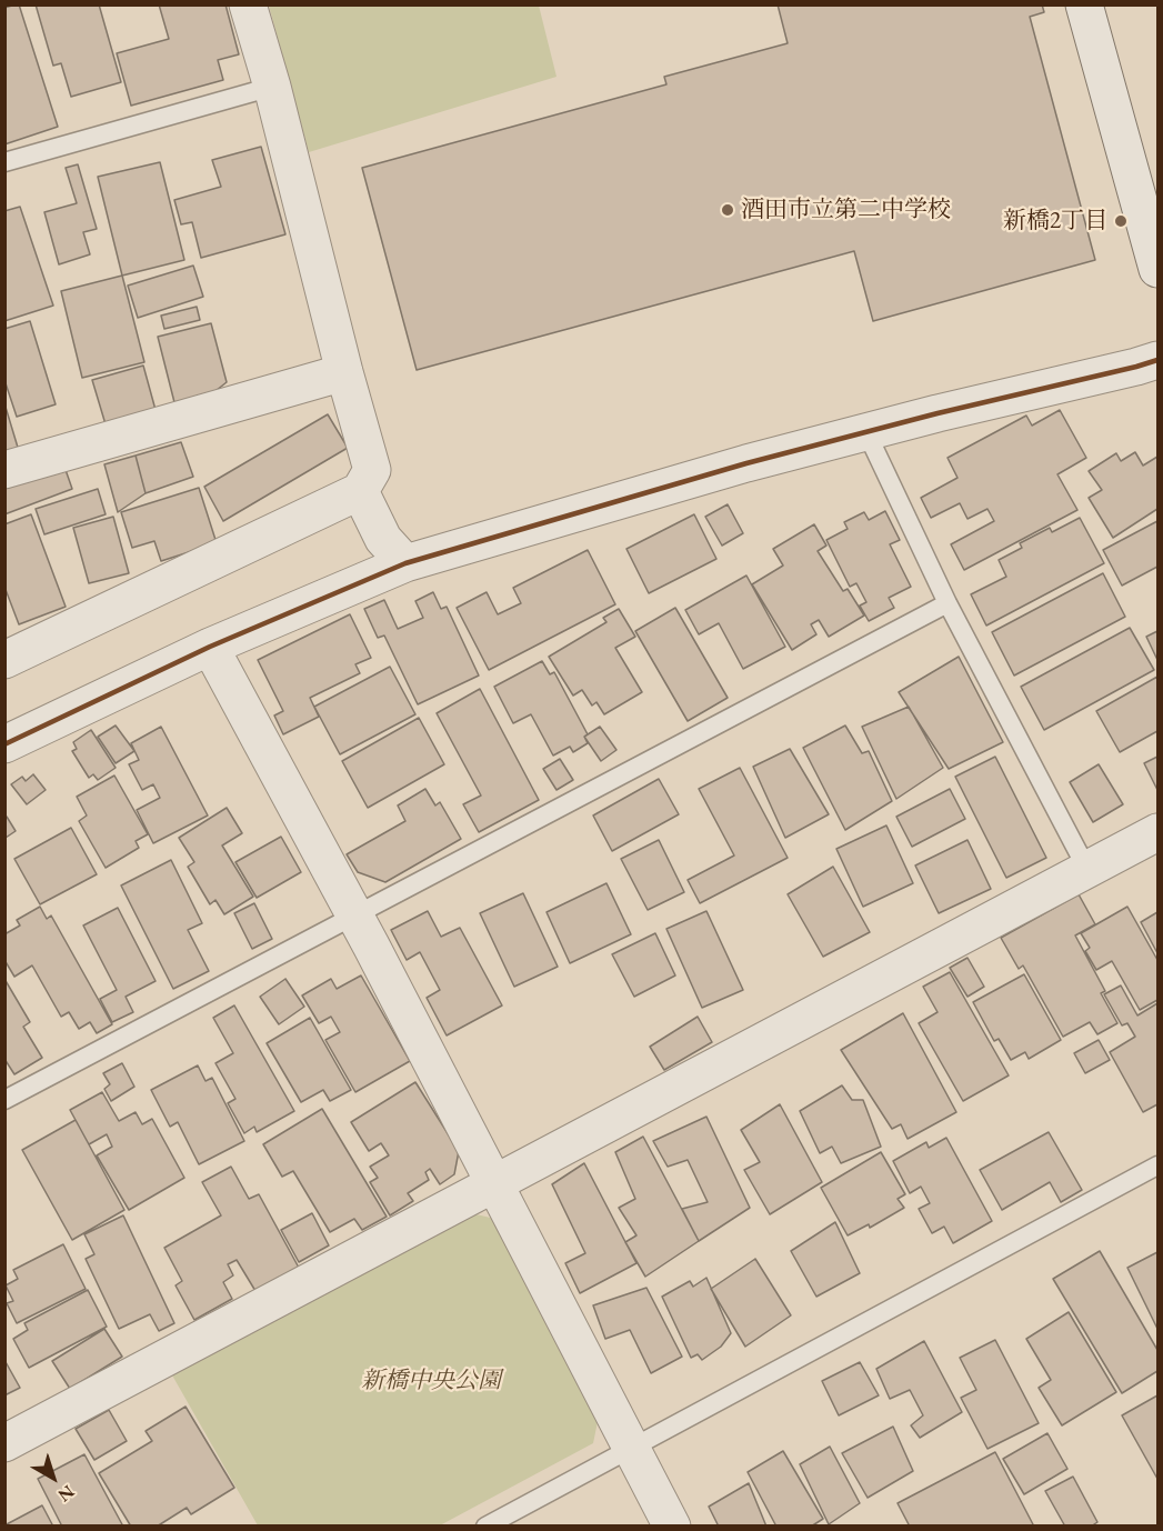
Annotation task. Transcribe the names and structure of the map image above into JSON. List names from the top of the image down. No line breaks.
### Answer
{"parks":["新橋中央公園"],"places":["酒田市立第二中学校","新橋2丁目"],"north":"bottom right"}
